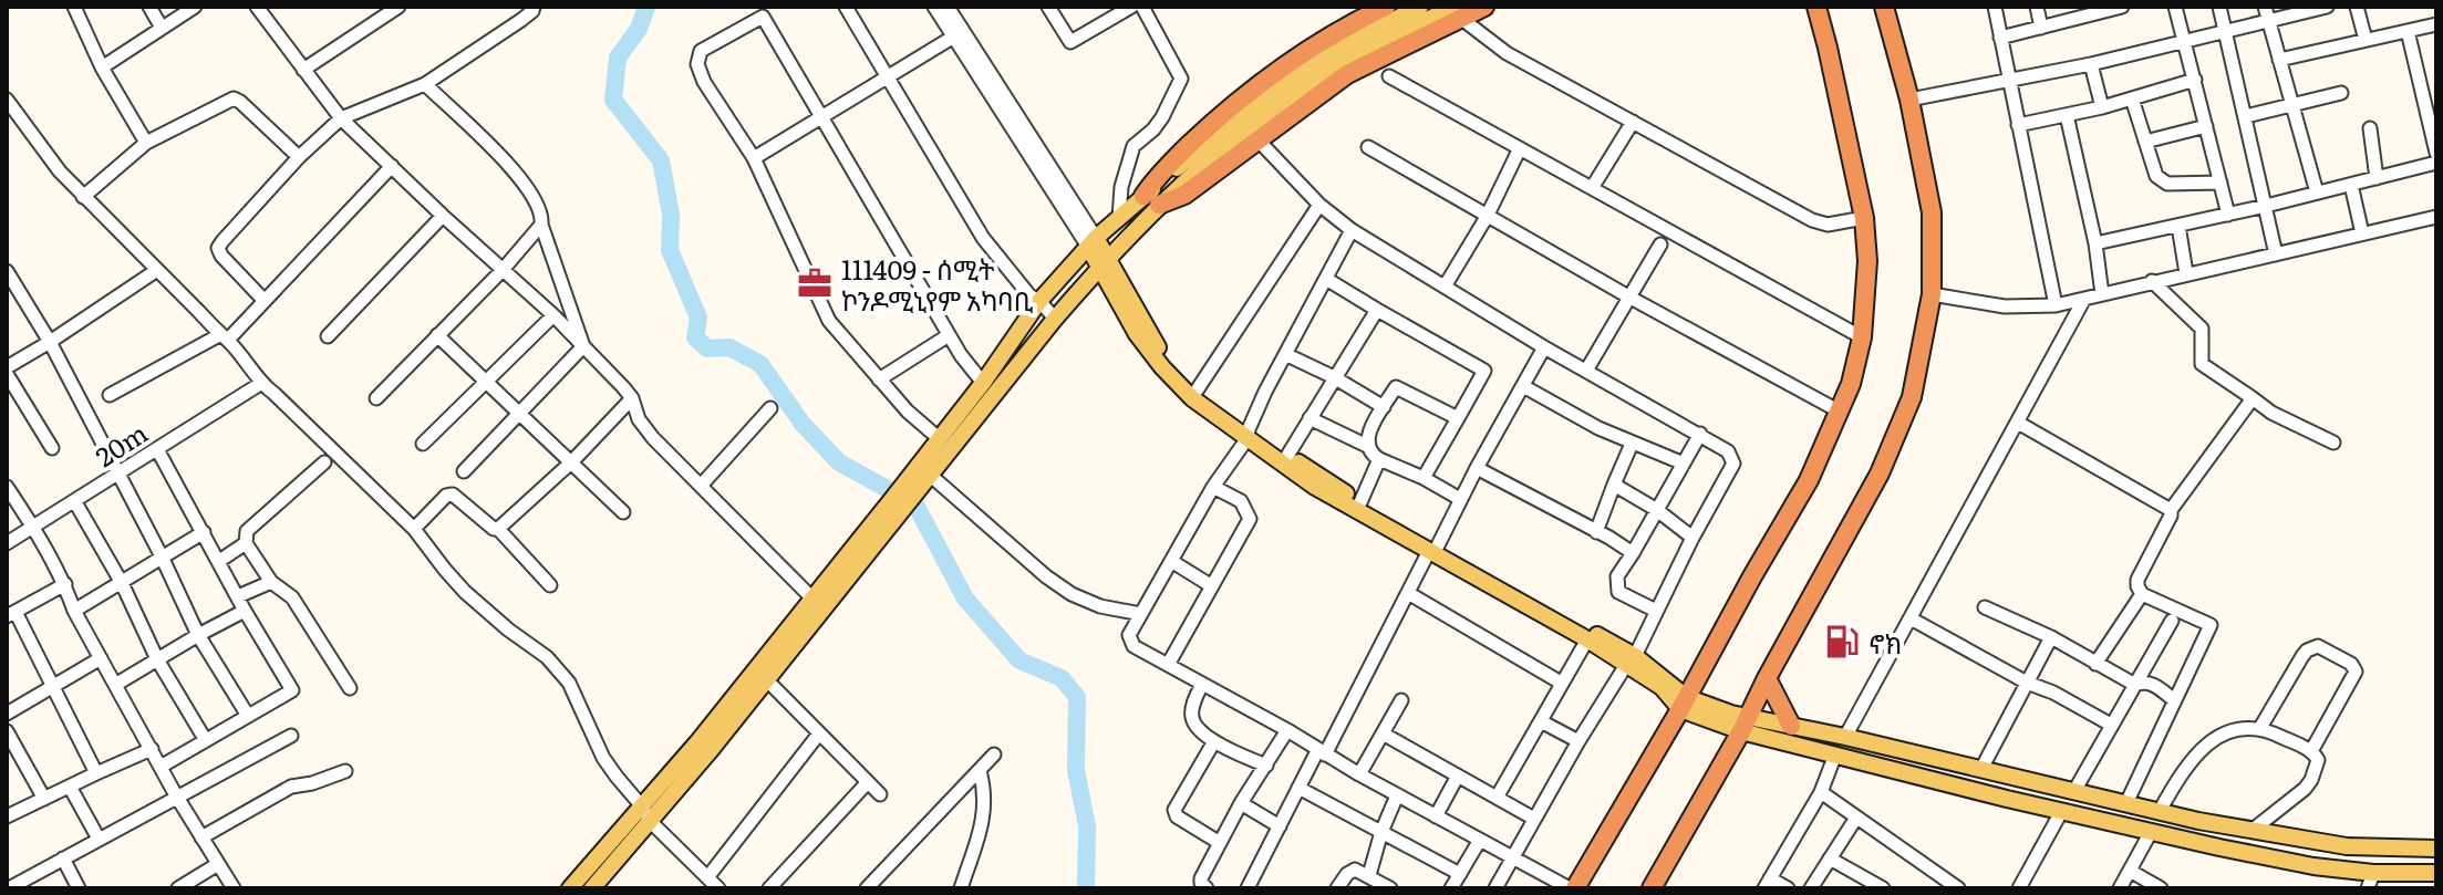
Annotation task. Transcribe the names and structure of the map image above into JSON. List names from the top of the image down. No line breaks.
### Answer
{"streets":{"street":["20m"]},"places":{"office":["111409 - ሰሚት ኮንዶሚኒየም አካባቢ"],"fuel station":["ኖክ"]}}
